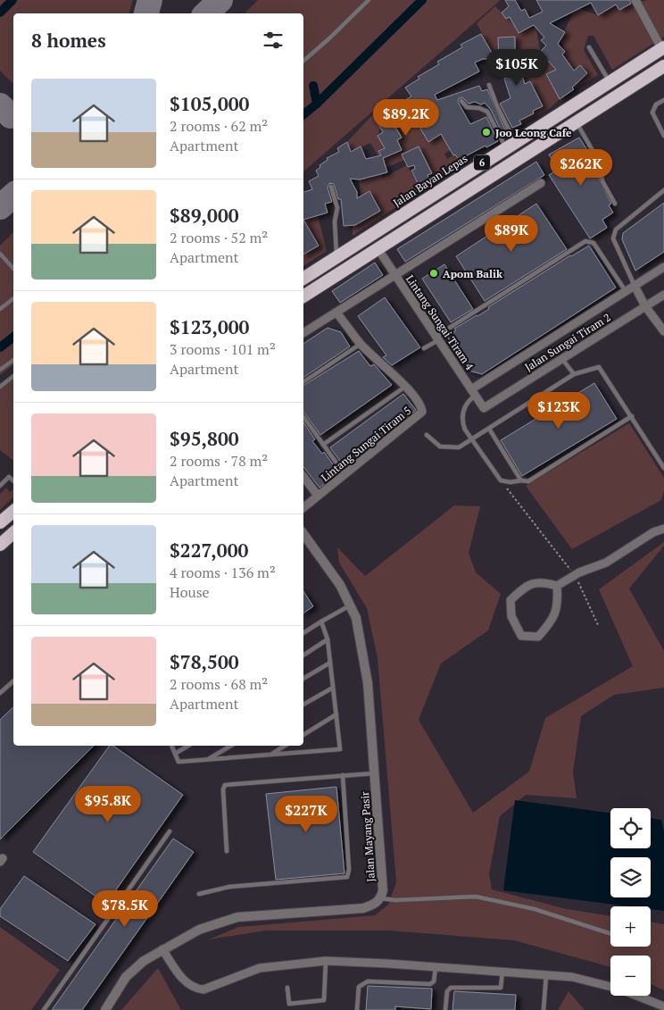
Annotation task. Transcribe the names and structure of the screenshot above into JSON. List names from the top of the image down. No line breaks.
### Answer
{"streets":{"highway":["6","Jalan Bayan Lepas"],"street":["Lintang Sungai Tiram 4","Jalan Sungai Tiram 2","Lintang Sungai Tiram 5","Jalan Mayang Pasir"]},"crossings":[["6","Lintang Sungai Tiram 4"],["Lintang Sungai Tiram 4","Jalan Sungai Tiram 2"]],"places":["Joo Leong Cafe","Apom Balik"],"page":{"heading":"8 homes","price":["$105K","$89.2K","$262K","$89K","$123K","$95.8K","$227K","$78.5K"],"list":[{"name":"$105,000","note":"2 rooms · 62 m² · Apartment"},{"name":"$89,000","note":"2 rooms · 52 m² · Apartment"},{"name":"$123,000","note":"3 rooms · 101 m² · Apartment"},{"name":"$95,800","note":"2 rooms · 78 m² · Apartment"},{"name":"$227,000","note":"4 rooms · 136 m² · House"},{"name":"$78,500","note":"2 rooms · 68 m² · Apartment"}],"map_buttons":["+","−"]}}
